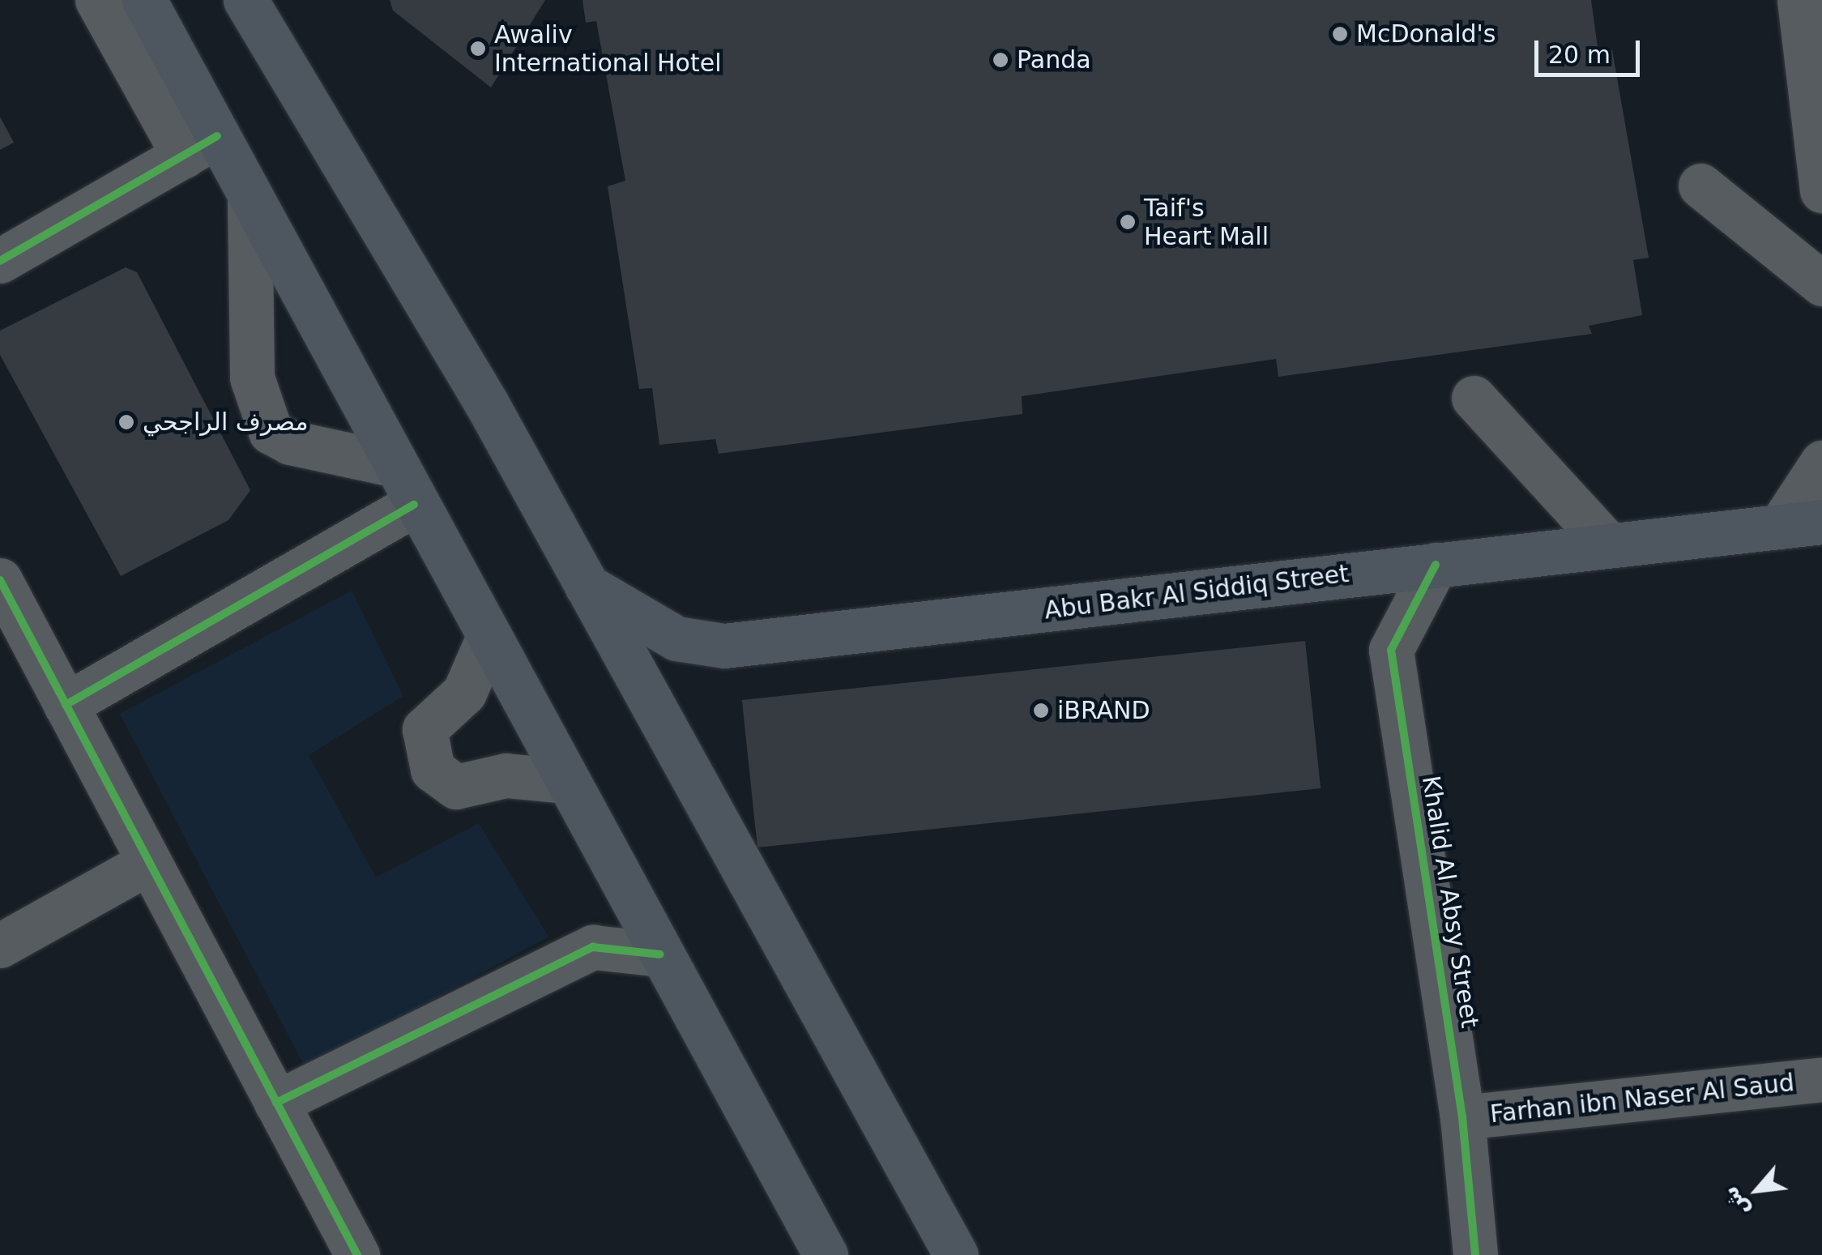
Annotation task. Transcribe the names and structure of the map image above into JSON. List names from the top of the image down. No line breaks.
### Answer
{"streets":{"main road":["Abu Bakr Al Siddiq Street"],"street":["Khalid Al Absy Street","Farhan ibn Naser Al Saud"]},"crossings":[["Abu Bakr Al Siddiq Street","Khalid Al Absy Street"],["Khalid Al Absy Street","Farhan ibn Naser Al Saud"]],"places":["McDonald's","Awaliv International Hotel","Panda","Taif's Heart Mall","مصرف الراجحي","iBRAND"],"scale_bar":"20 m","north":"bottom left"}
